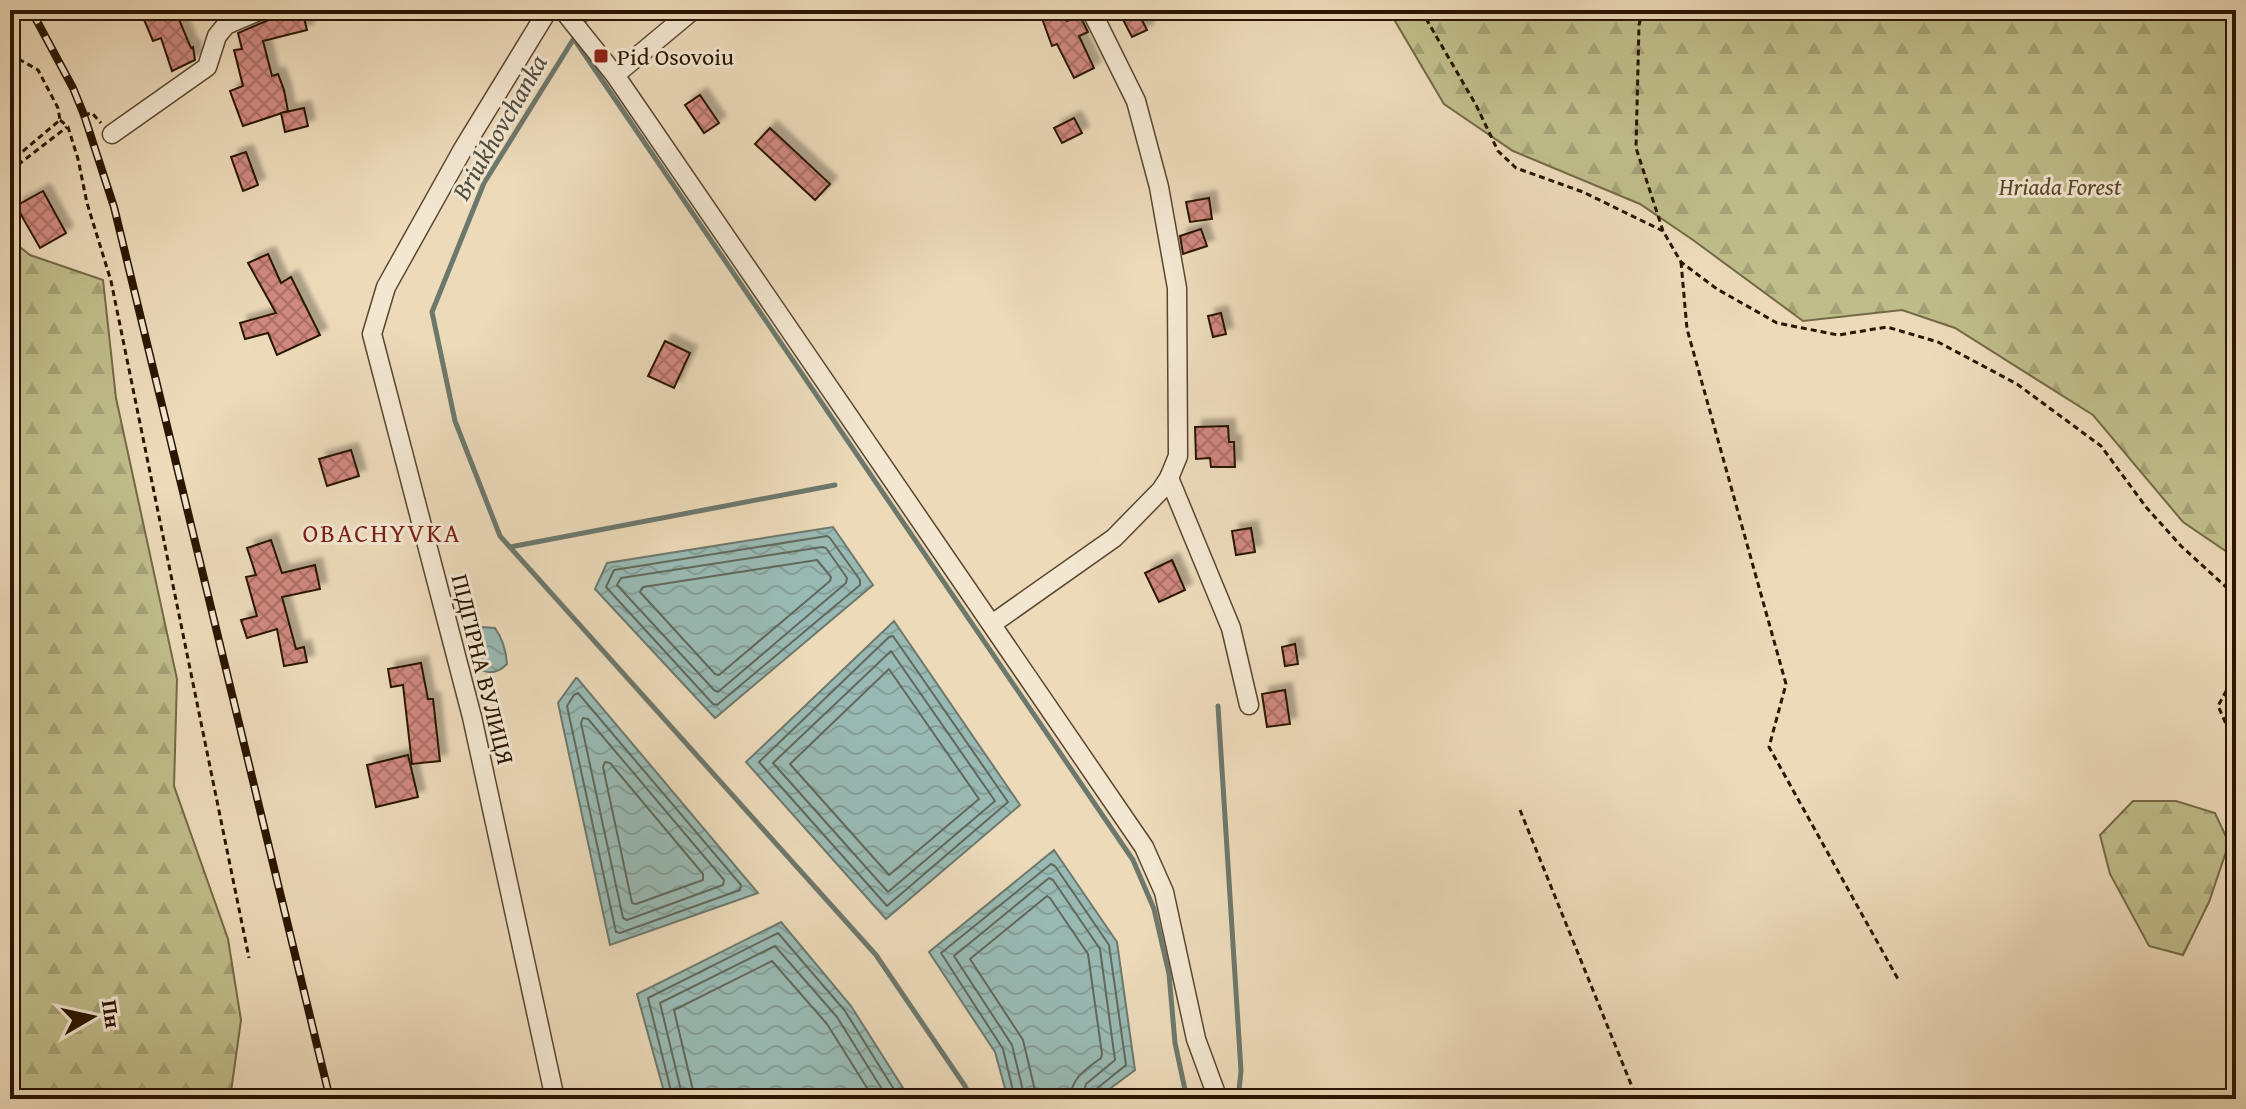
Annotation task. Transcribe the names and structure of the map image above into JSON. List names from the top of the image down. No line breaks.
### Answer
{"streets":{"street":["ПІДГІРНА ВУЛИЦЯ"]},"districts":["OBACHYVKA"],"water":["Briukhovchanka"],"parks":["Hriada Forest"],"places":{"transit":["Pid Osovoiu"]},"north":"right"}
